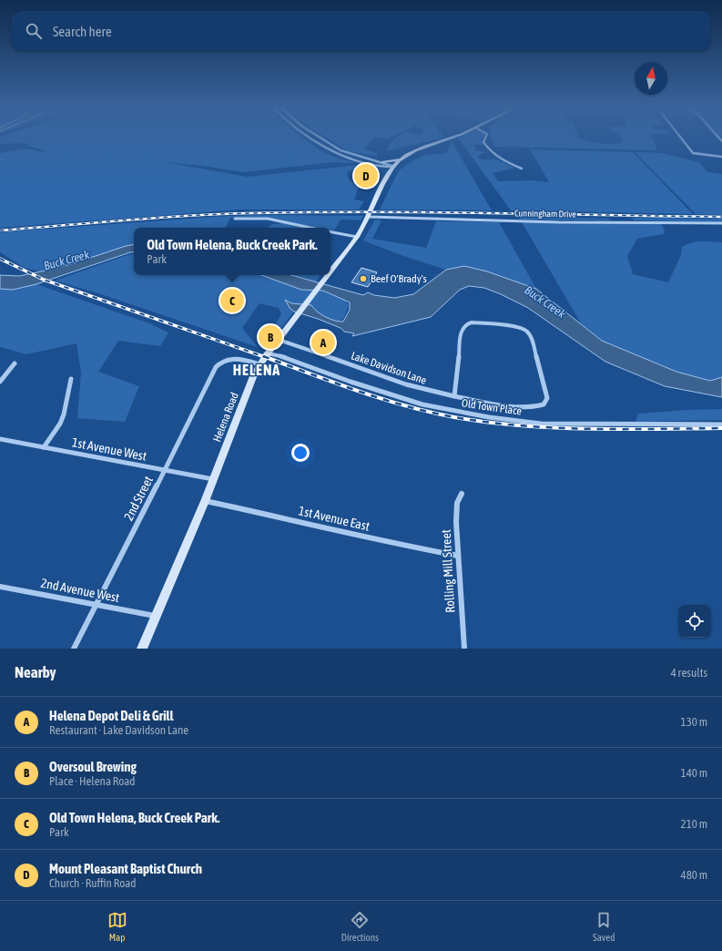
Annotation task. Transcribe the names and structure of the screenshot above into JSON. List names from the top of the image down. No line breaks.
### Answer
{"streets":{"main road":["Helena Road"],"street":["Cunningham Drive","Lake Davidson Lane","Old Town Place","1st Avenue West","2nd Street","1st Avenue East","Rolling Mill Street","2nd Avenue West"]},"crossings":[["Cunningham Drive","Helena Road"],["Lake Davidson Lane","Helena Road"],["Old Town Place","Helena Road"],["Helena Road","1st Avenue West"],["Helena Road","2nd Street"],["Helena Road","1st Avenue East"],["Helena Road","2nd Avenue West"],["1st Avenue West","2nd Street"],["2nd Street","2nd Avenue West"],["1st Avenue East","Rolling Mill Street"]],"districts":["HELENA"],"water":["Buck Creek"],"places":["Beef O'Brady's"],"north":"top","page":{"search":"Search here","pins":["D","C","B","A"],"popup":["Old Town Helena, Buck Creek Park.","Park"],"heading":["Nearby","4 results"],"list":[{"mark":"A","name":"Helena Depot Deli & Grill","note":"Restaurant · Lake Davidson Lane","value":"130 m"},{"mark":"B","name":"Oversoul Brewing","note":"Place · Helena Road","value":"140 m"},{"mark":"C","name":"Old Town Helena, Buck Creek Park.","note":"Park","value":"210 m"},{"mark":"D","name":"Mount Pleasant Baptist Church","note":"Church · Ruffin Road","value":"480 m"}],"nav":["Map","Directions","Saved"]}}
